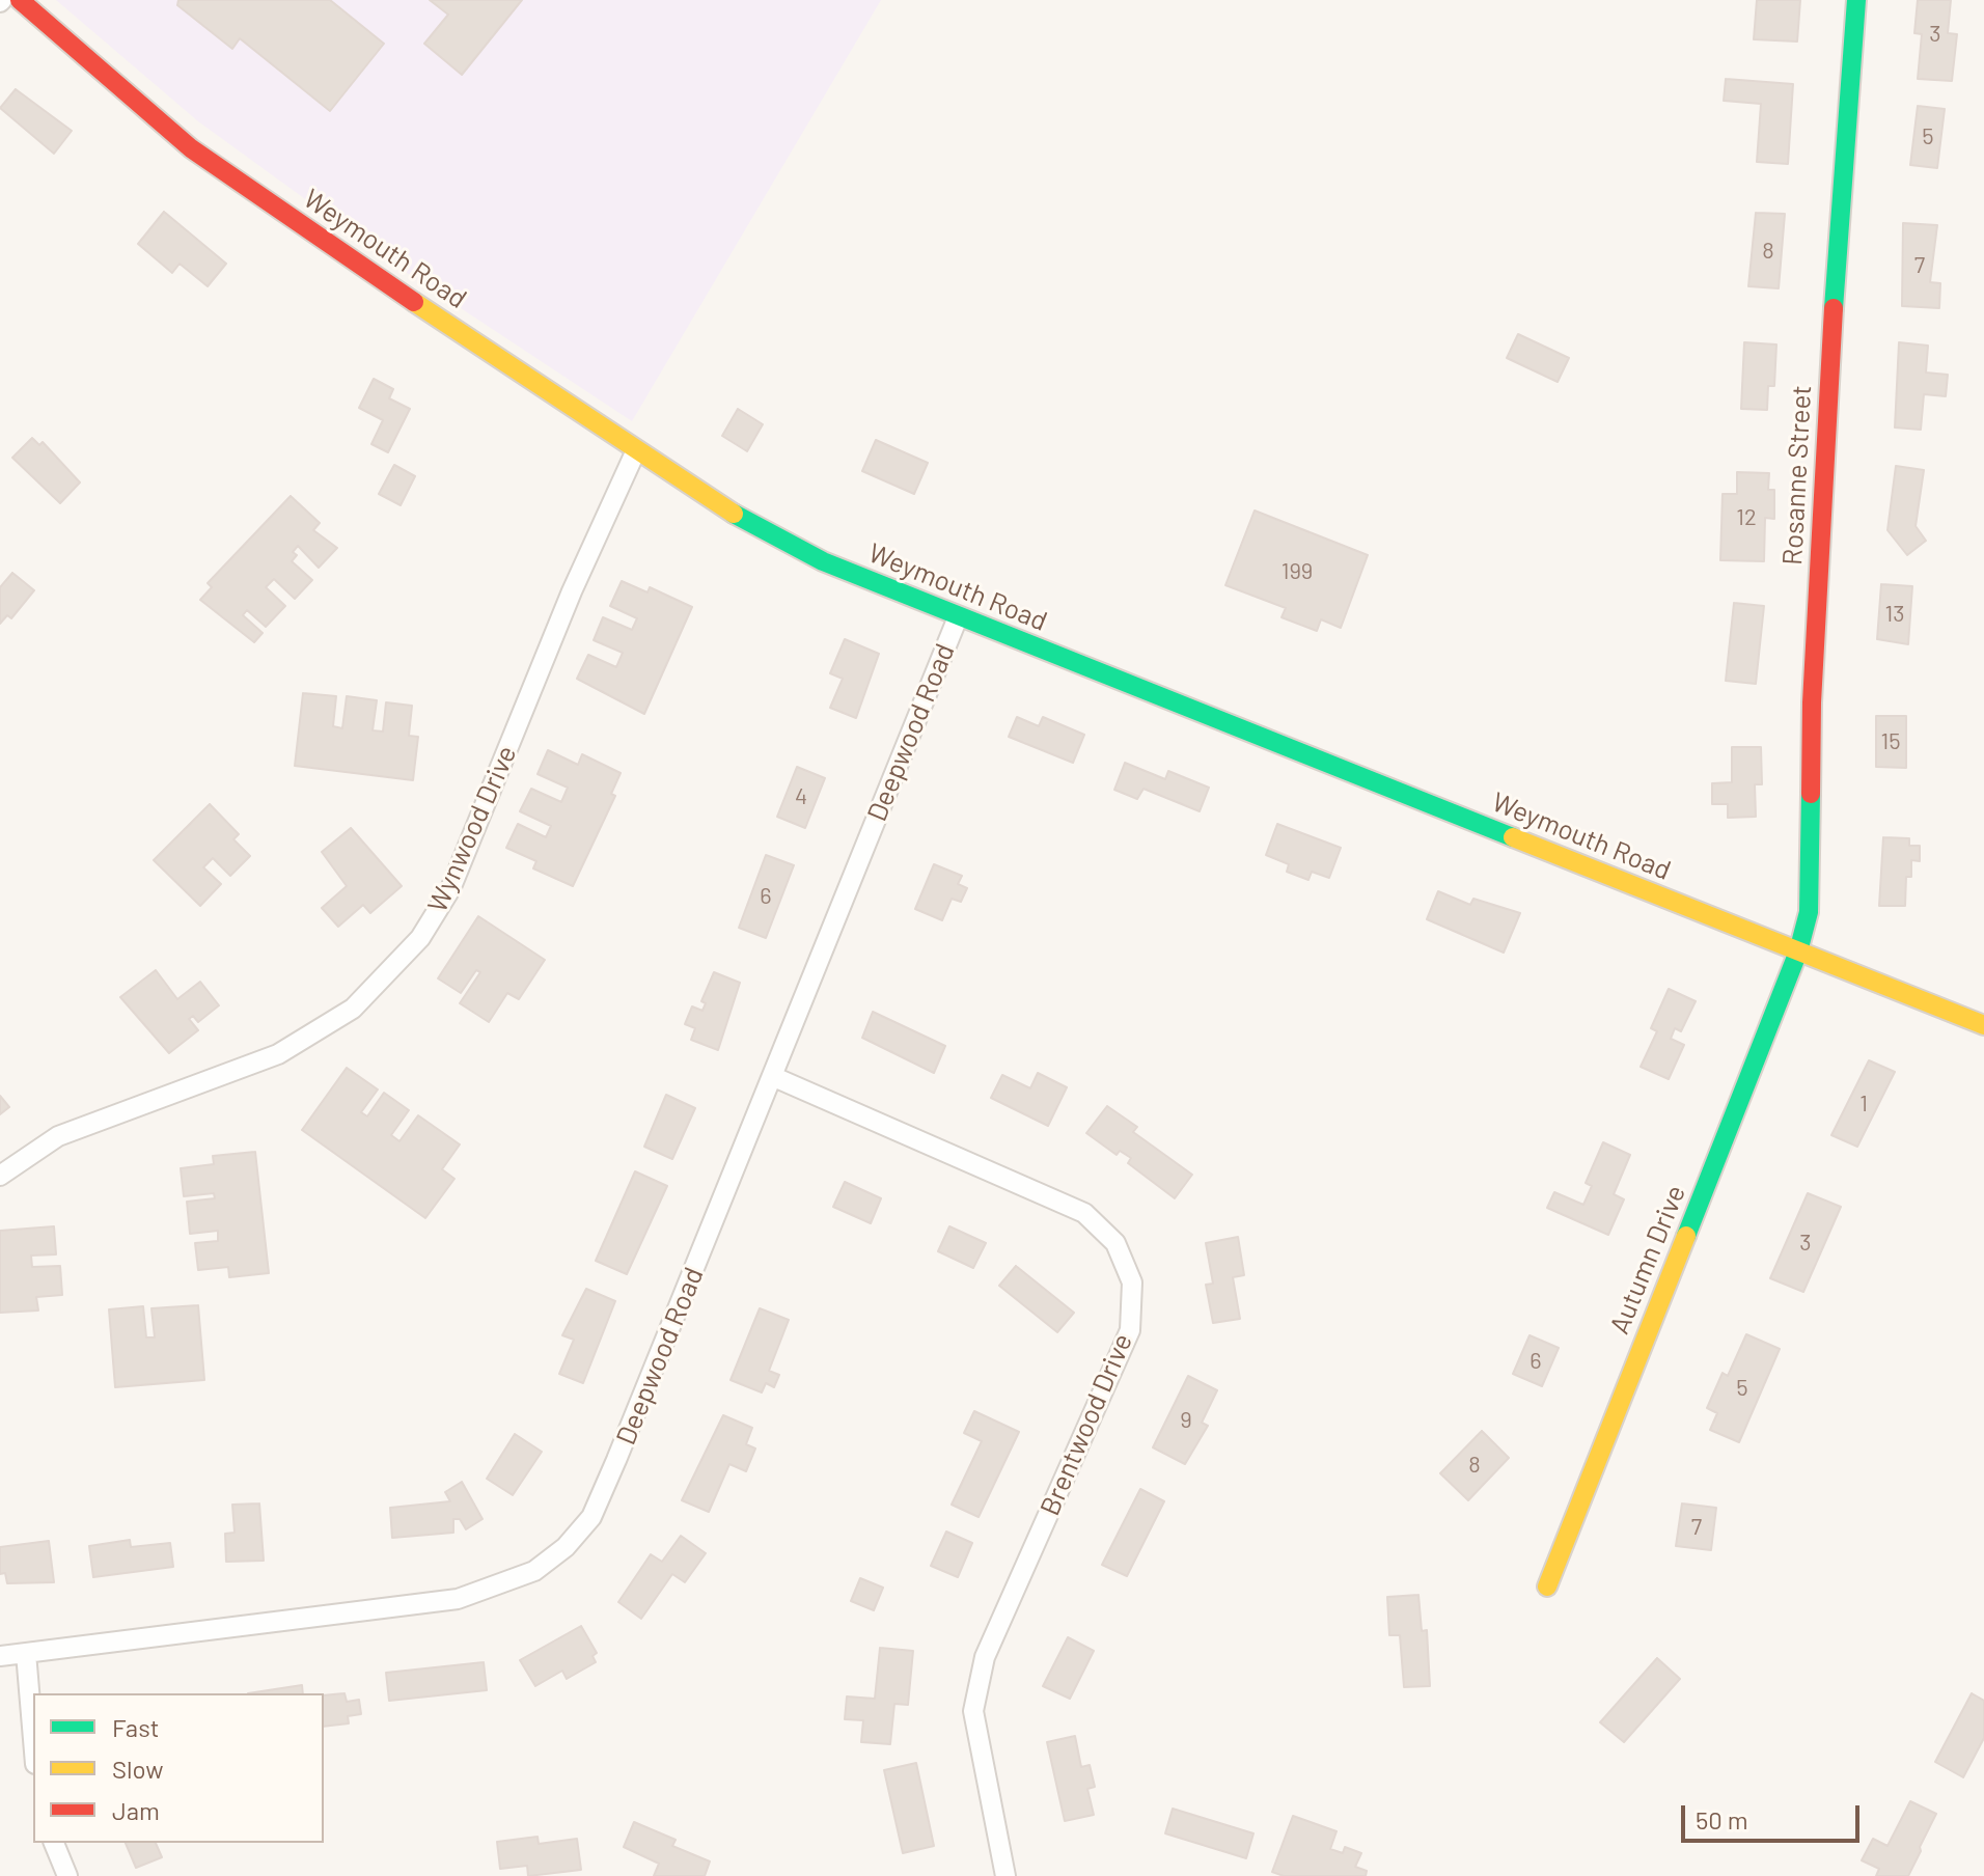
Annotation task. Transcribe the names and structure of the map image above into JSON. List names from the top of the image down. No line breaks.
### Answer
{"streets":{"street":["Weymouth Road","Rosanne Street","Deepwood Road","Wynwood Drive","Autumn Drive","Brentwood Drive"]},"crossings":[["Weymouth Road","Rosanne Street"],["Weymouth Road","Deepwood Road"],["Weymouth Road","Wynwood Drive"],["Weymouth Road","Autumn Drive"],["Rosanne Street","Autumn Drive"],["Deepwood Road","Brentwood Drive"]],"house_numbers":["3","5","8","7","12","199","13","15","4","6","1","3","6","5","9","8","7"],"legend":["Fast","Slow","Jam"],"scale_bar":"50 m"}
